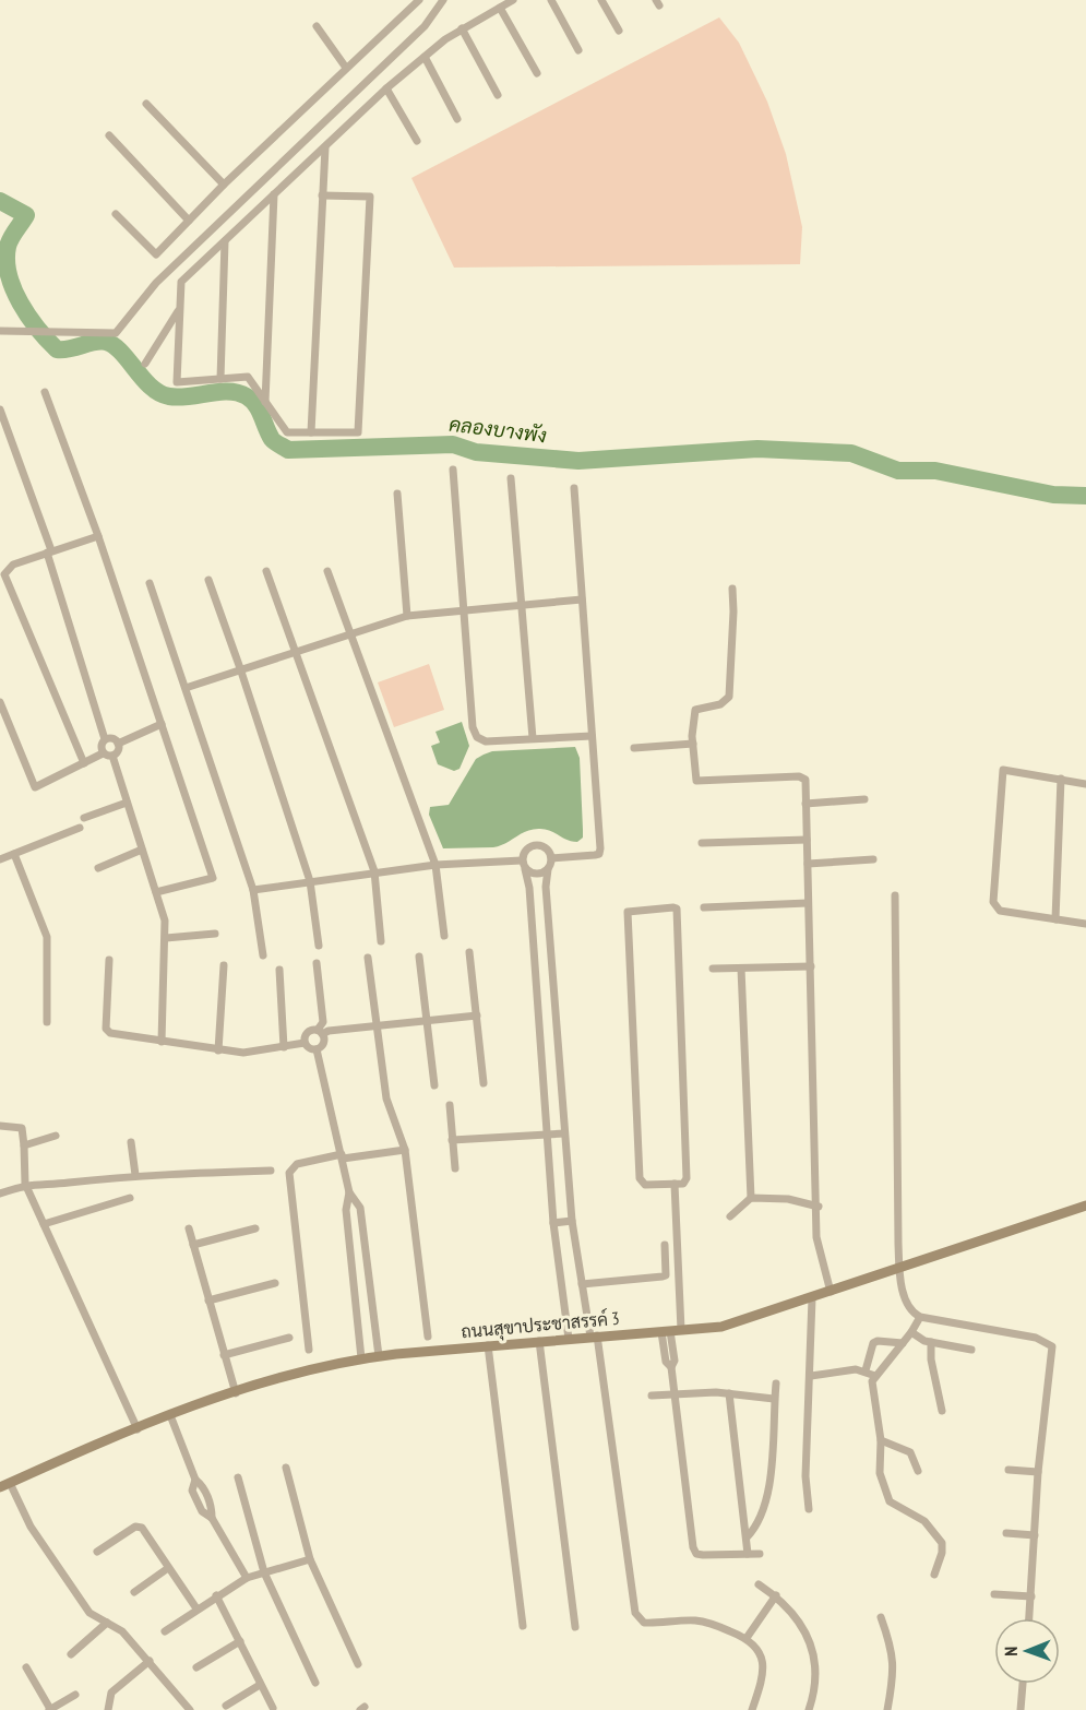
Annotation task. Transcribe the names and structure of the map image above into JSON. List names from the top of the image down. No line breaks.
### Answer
{"streets":{"street":["ถนนสุขาประชาสรรค์ 3"]},"water":["คลองบางพัง"],"north":"left"}
